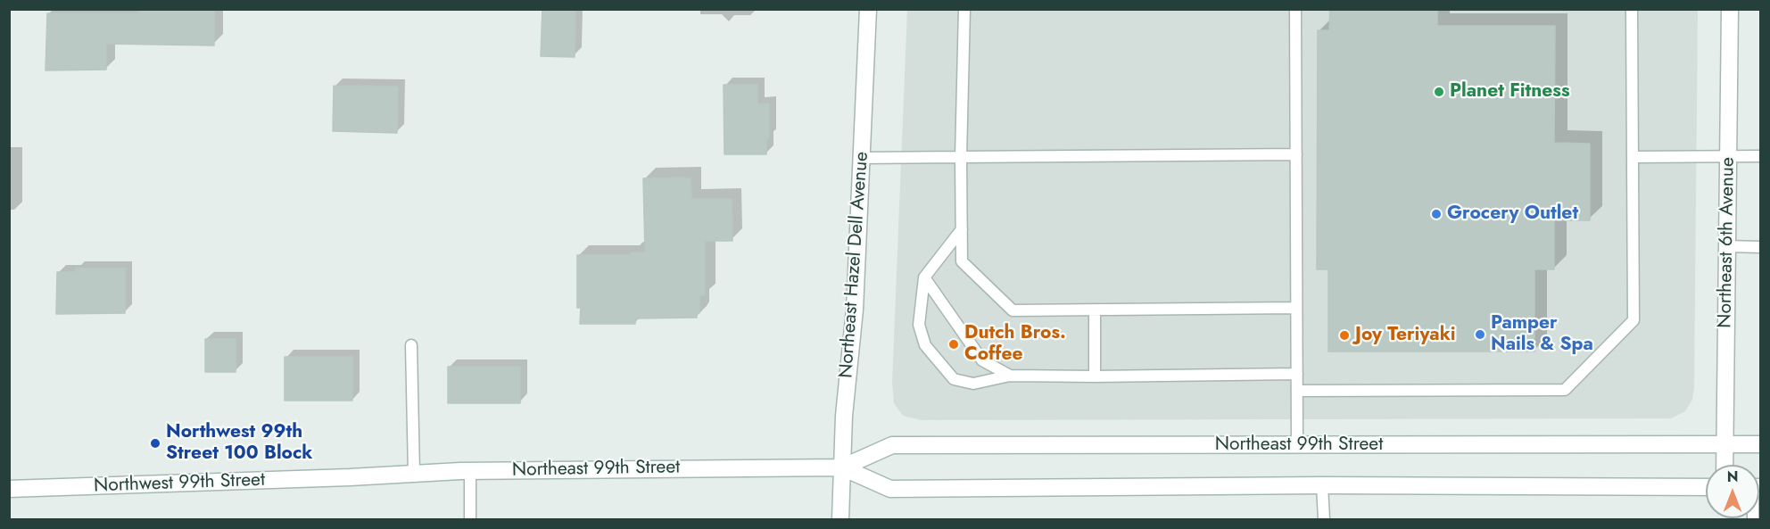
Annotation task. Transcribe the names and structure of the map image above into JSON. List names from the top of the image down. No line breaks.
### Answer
{"streets":{"main road":["Northeast 6th Avenue","Northeast Hazel Dell Avenue","Northeast 99th Street","Northwest 99th Street"]},"crossings":[["Northeast 6th Avenue","Northeast 99th Street"],["Northeast Hazel Dell Avenue","Northeast 99th Street"],["Northeast 99th Street","Northwest 99th Street"]],"places":["Planet Fitness","Grocery Outlet","Pamper Nails & Spa","Joy Teriyaki","Dutch Bros. Coffee","Northwest 99th Street 100 Block"],"north":"top"}
